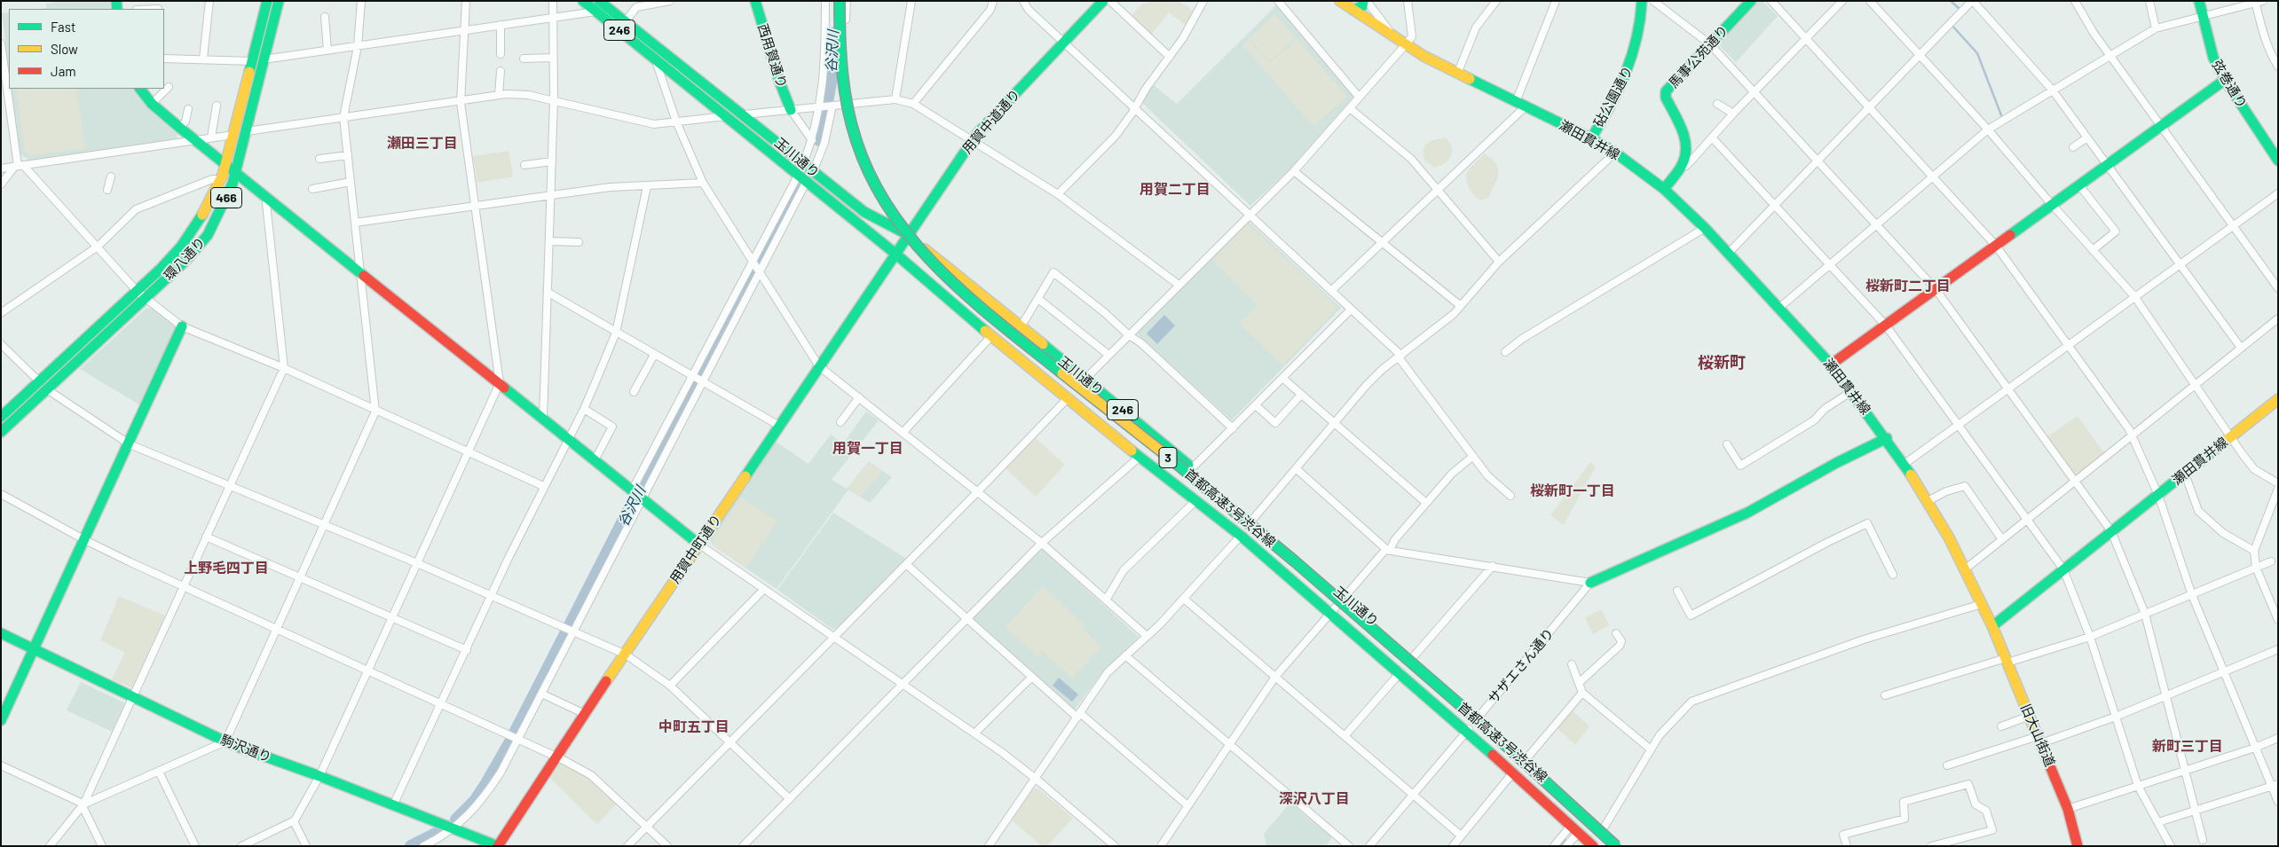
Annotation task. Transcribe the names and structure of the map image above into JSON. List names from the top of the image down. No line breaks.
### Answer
{"streets":{"main road":["246","西用賀通り","馬事公苑通り","弦巻通り","砧公園通り","用賀中道通り","瀬田貫井線","玉川通り","466","環八通り","3","首都高速3号渋谷線","用賀中町通り","旧大山街道","駒沢通り"],"street":["サザエさん通り"]},"crossings":[["砧公園通り","瀬田貫井線"],["用賀中道通り","玉川通り"],["用賀中道通り","用賀中町通り"],["瀬田貫井線","旧大山街道"],["玉川通り","用賀中町通り"],["玉川通り","サザエさん通り"],["用賀中町通り","駒沢通り"]],"districts":["瀬田三丁目","用賀二丁目","桜新町二丁目","桜新町","用賀一丁目","桜新町一丁目","上野毛四丁目","中町五丁目","新町三丁目","深沢八丁目"],"water":["谷沢川"],"legend":["Fast","Slow","Jam"]}
